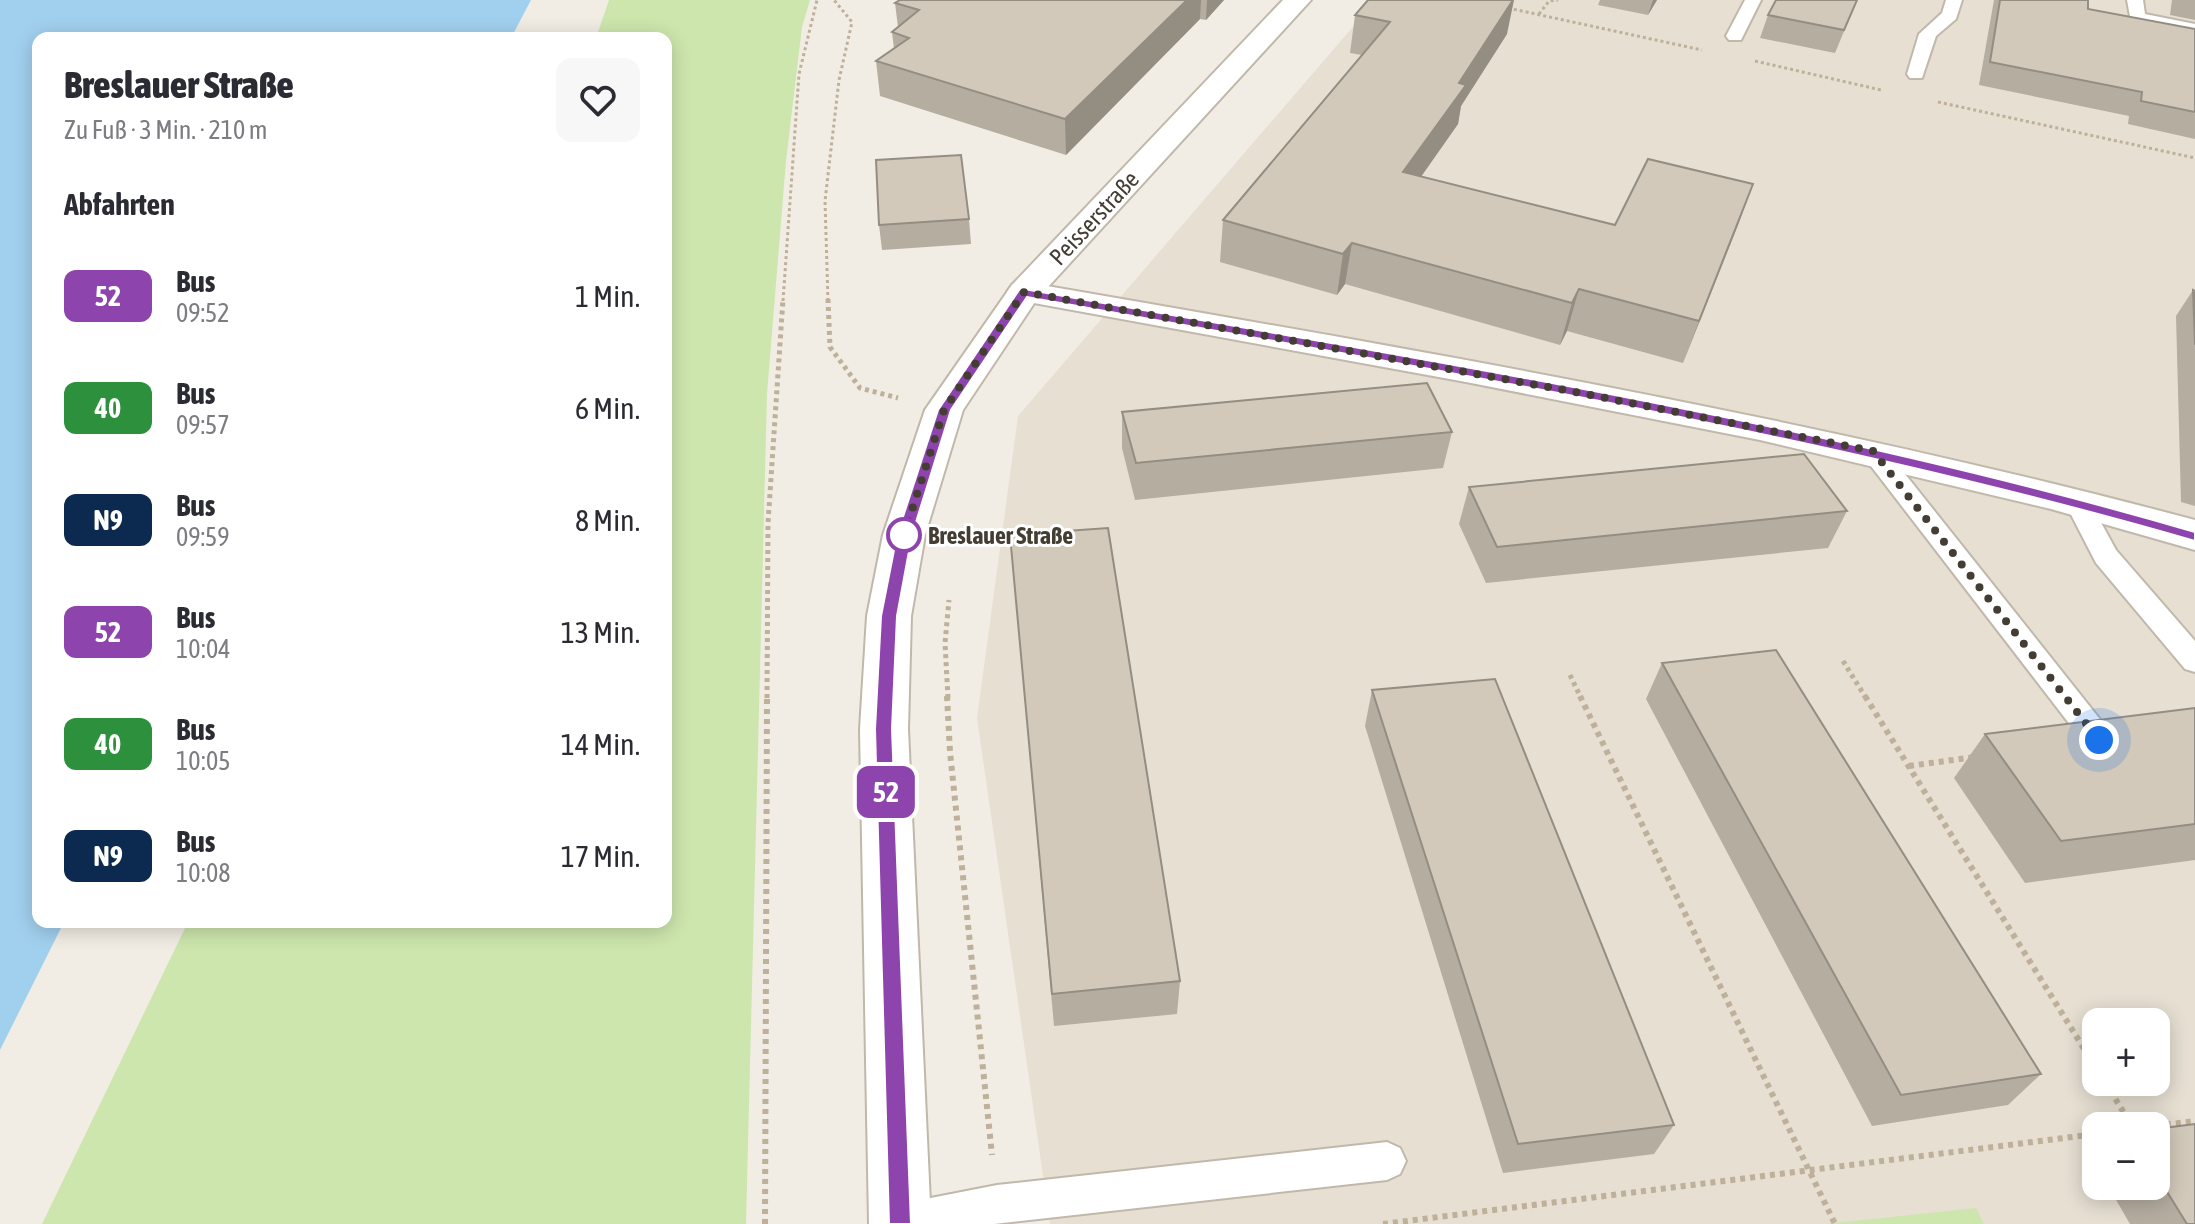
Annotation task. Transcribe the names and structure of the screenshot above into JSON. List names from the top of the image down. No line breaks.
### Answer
{"streets":{"street":["Peisserstraße"]},"places":["Breslauer Straße"],"lines":["bus line 52"],"page":{"on_map":"52","heading":[["Breslauer Straße","Zu Fuß · 3 Min. · 210 m"],"Abfahrten"],"list":[{"mark":"52","name":"Bus","note":"09:52","value":"1 Min."},{"mark":"40","name":"Bus","note":"09:57","value":"6 Min."},{"mark":"N9","name":"Bus","note":"09:59","value":"8 Min."},{"mark":"52","name":"Bus","note":"10:04","value":"13 Min."},{"mark":"40","name":"Bus","note":"10:05","value":"14 Min."},{"mark":"N9","name":"Bus","note":"10:08","value":"17 Min."}],"map_buttons":["+","−"]}}
